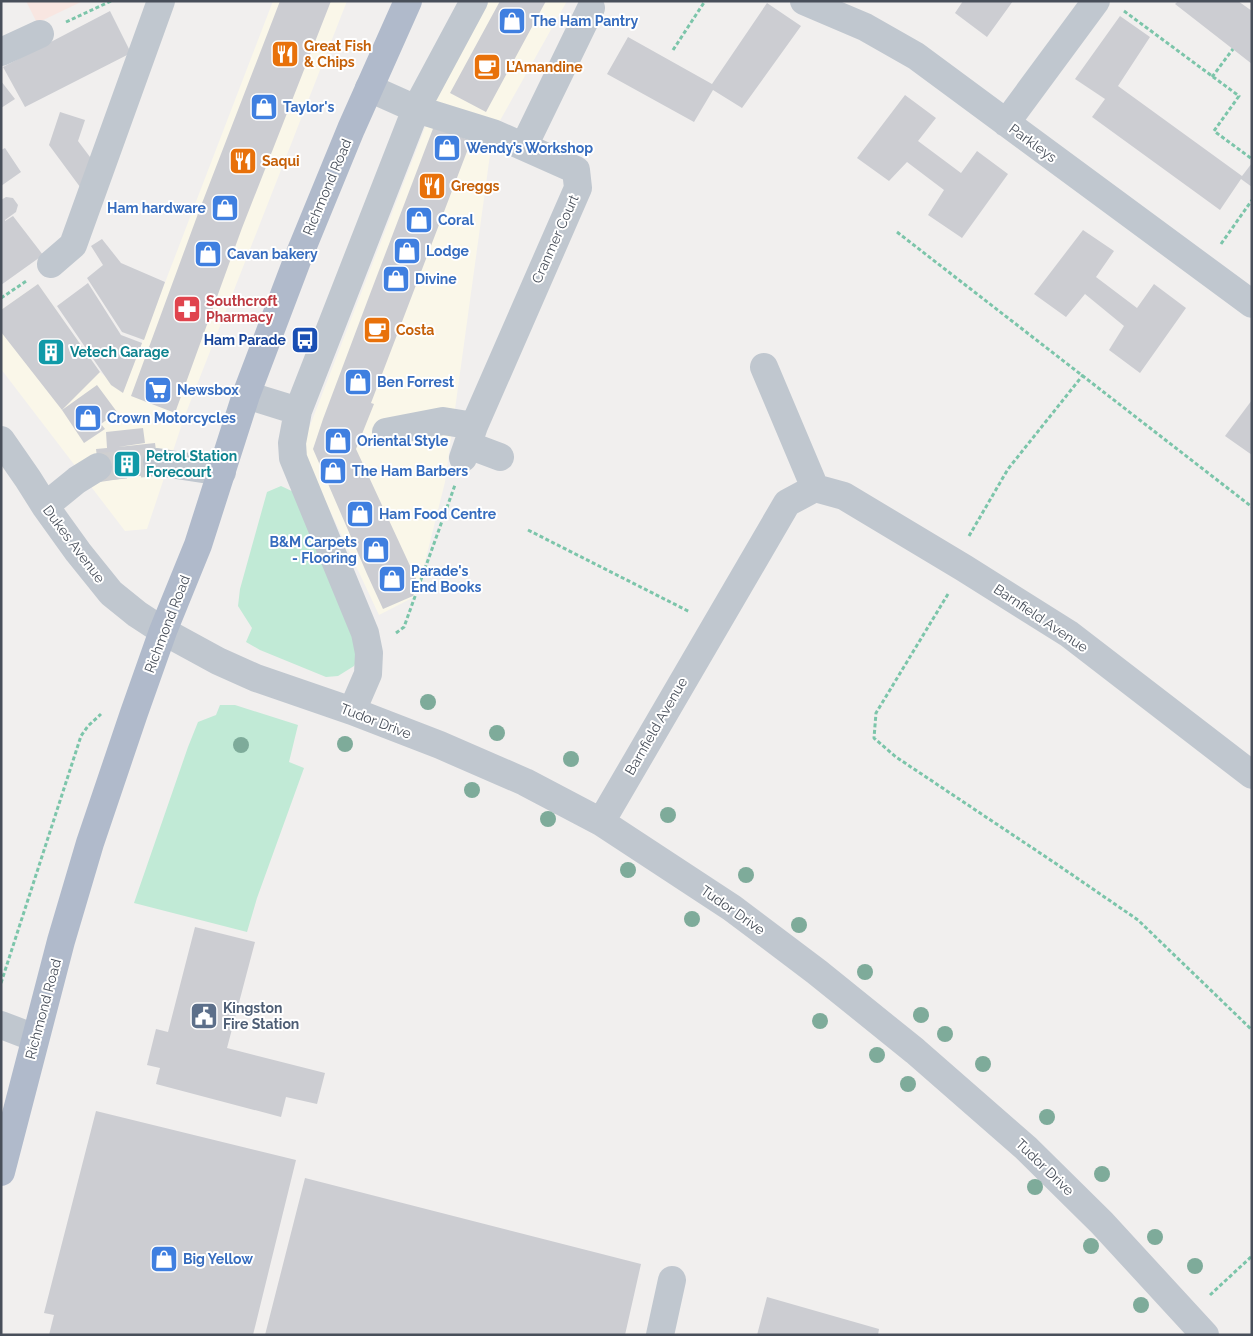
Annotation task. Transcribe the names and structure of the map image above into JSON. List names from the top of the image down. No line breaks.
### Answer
{"streets":{"main road":["Richmond Road"],"street":["Parkleys","Cranmer Court","Dukes Avenue","Barnfield Avenue","Tudor Drive"]},"crossings":[["Richmond Road","Cranmer Court"],["Richmond Road","Dukes Avenue"],["Richmond Road","Tudor Drive"],["Dukes Avenue","Tudor Drive"],["Barnfield Avenue","Tudor Drive"]],"places":{"shop":["The Ham Pantry","Taylor's","Wendy’s Workshop","Ham hardware","Coral","Lodge","Cavan bakery","Divine","Ben Forrest","Crown Motorcycles","Oriental Style","The Ham Barbers","Ham Food Centre","B&M Carpets - Flooring","Parade's End Books","Big Yellow"],"restaurant":["Great Fish & Chips","Saqui","Greggs"],"cafe":["L’Amandine","Costa"],"pharmacy":["Southcroft Pharmacy"],"bus stop":["Ham Parade"],"building":["Vetech Garage","Petrol Station Forecourt"],"supermarket":["Newsbox"],"public building":["Kingston Fire Station"]}}
